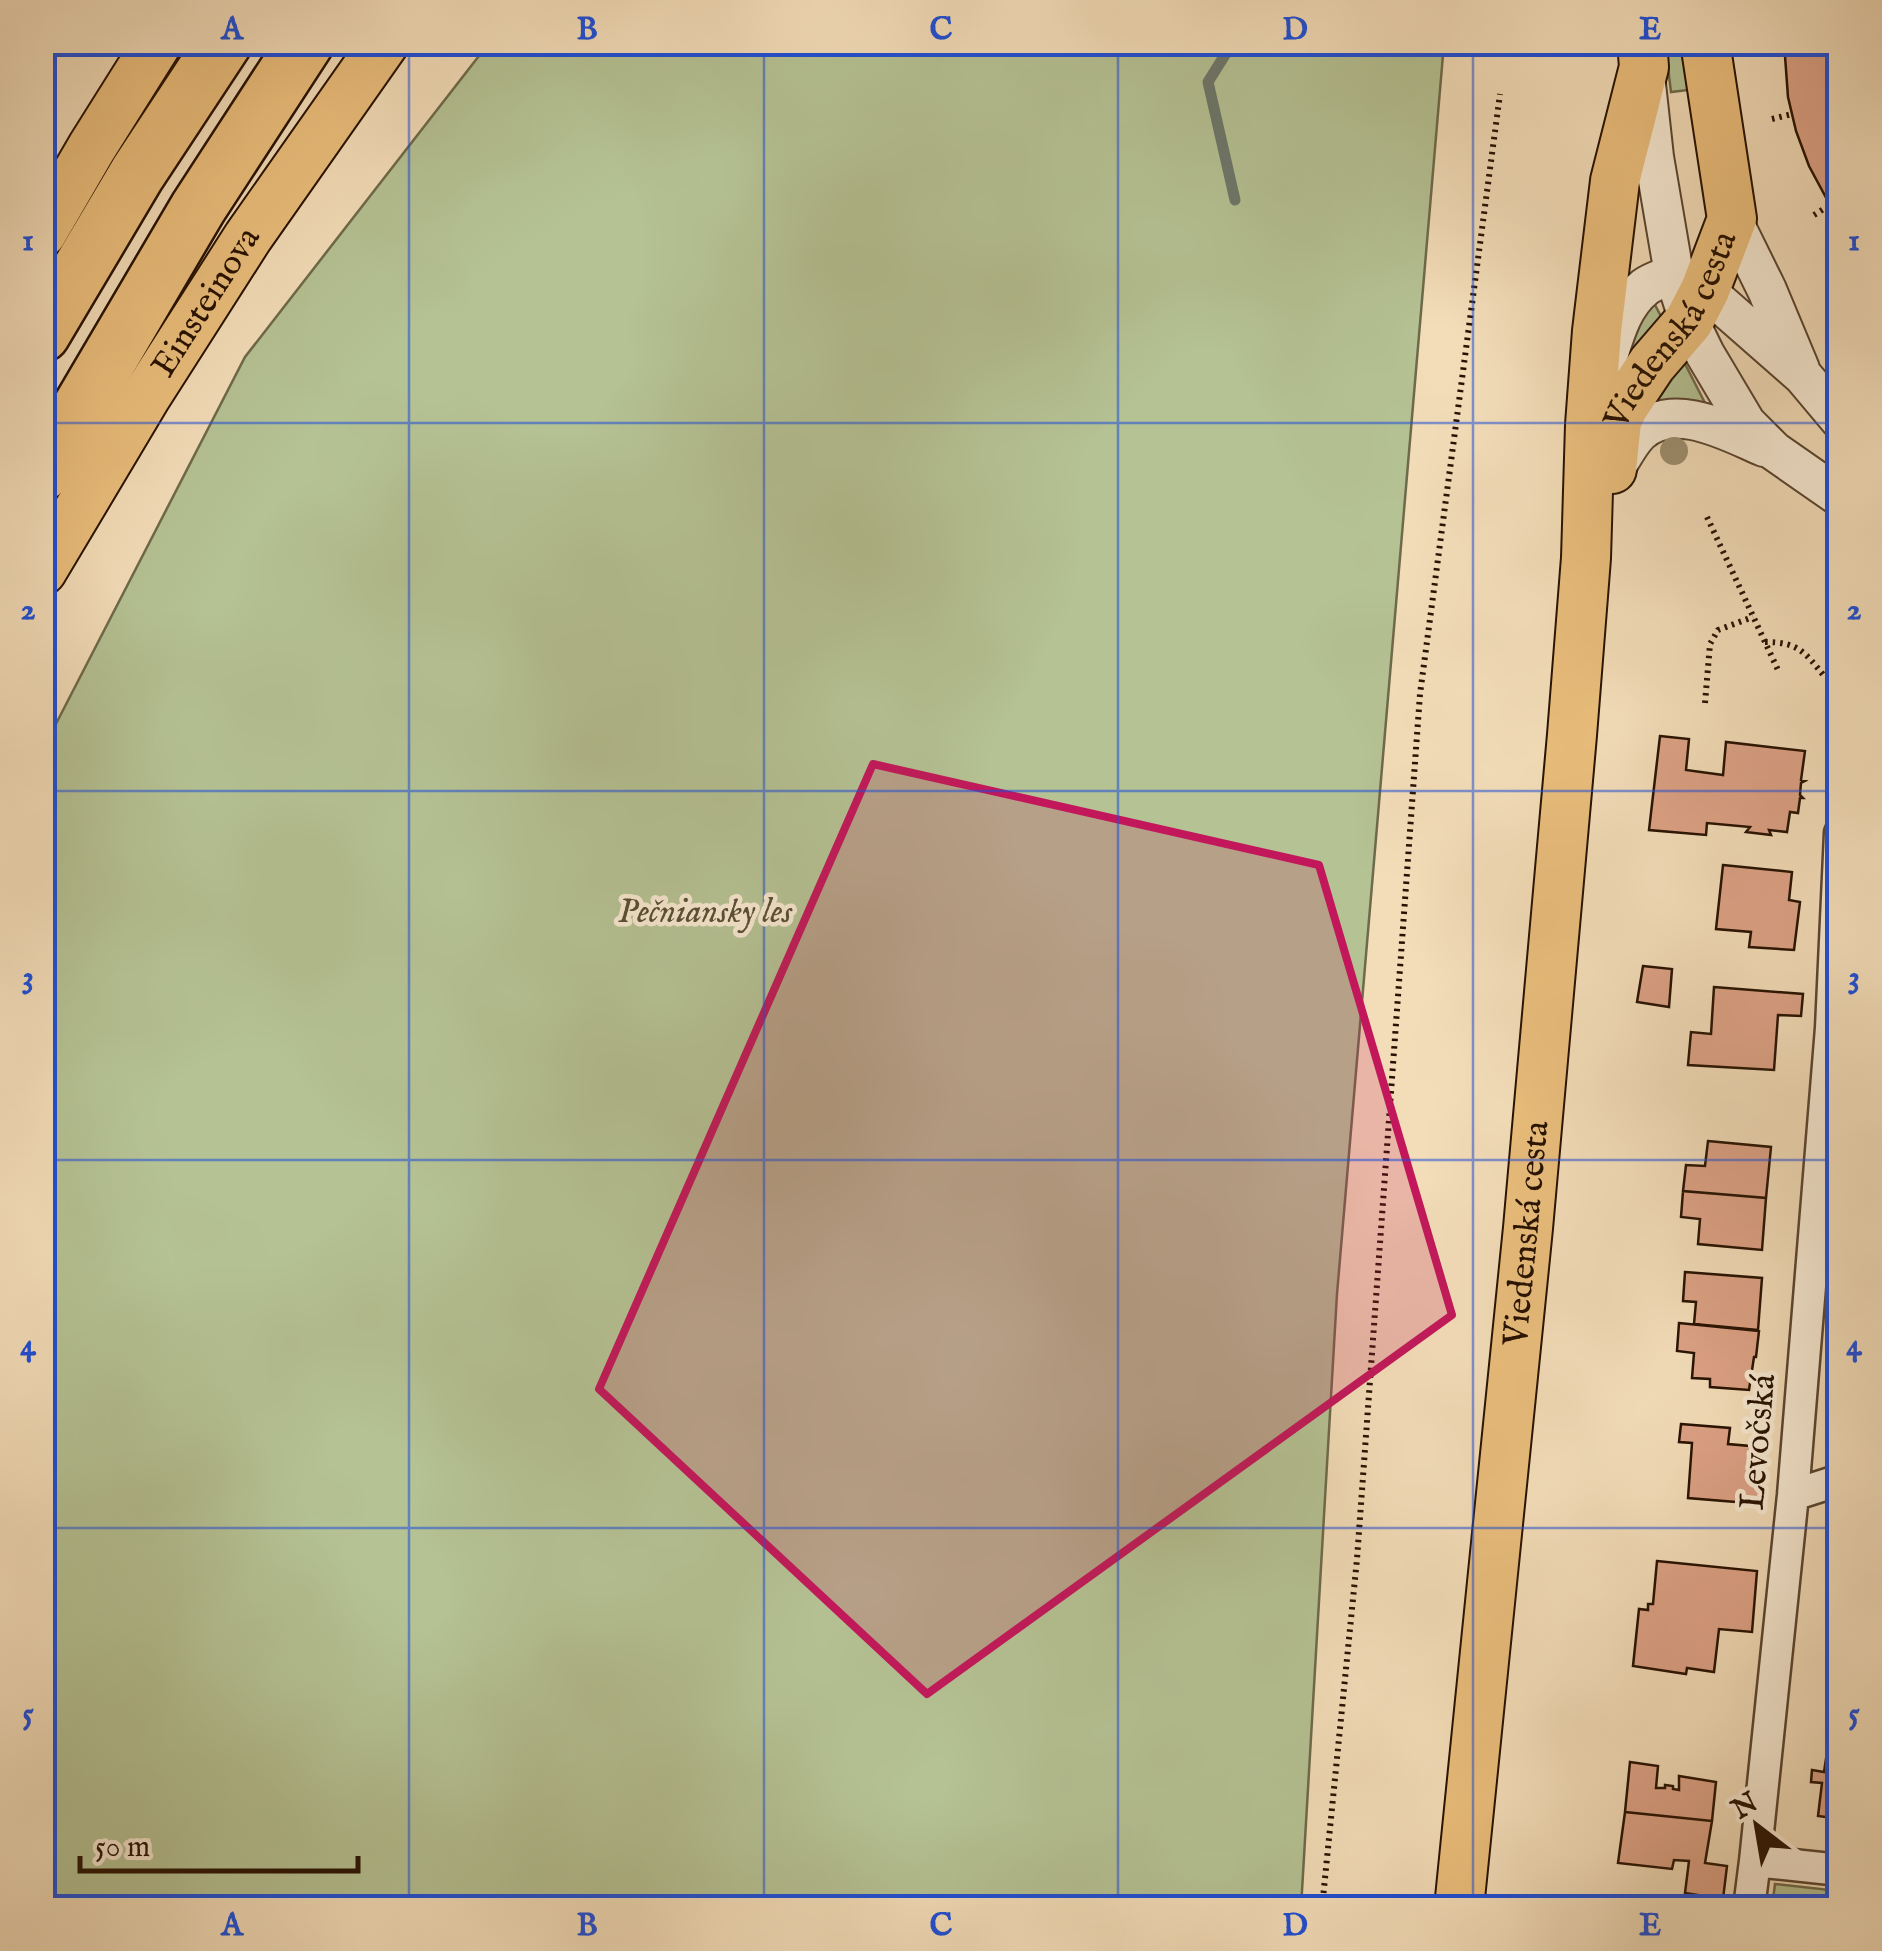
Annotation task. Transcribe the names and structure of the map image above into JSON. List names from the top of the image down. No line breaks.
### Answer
{"streets":{"main road":["Einsteinova","Viedenská cesta"],"street":["Levočská"]},"parks":["Pečniansky les"],"scale_bar":"50 m","north":"top left","grid":{"columns":["A","B","C","D","E"],"rows":["1","2","3","4","5"]}}
